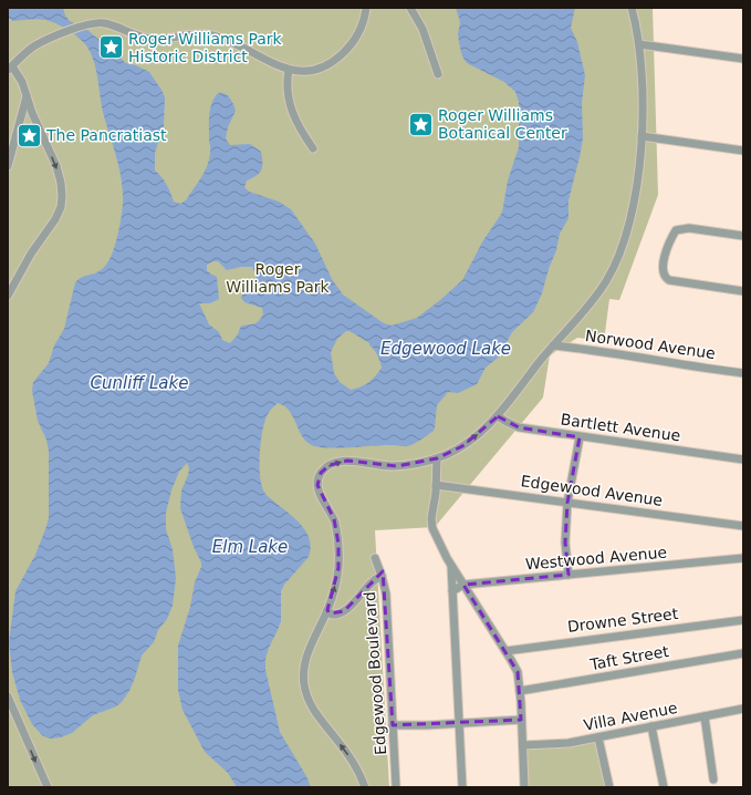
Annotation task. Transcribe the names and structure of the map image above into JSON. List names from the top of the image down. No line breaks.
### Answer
{"streets":{"street":["Norwood Avenue","Bartlett Avenue","Edgewood Avenue","Westwood Avenue","Drowne Street","Taft Street","Edgewood Boulevard","Villa Avenue"]},"water":["Edgewood Lake","Cunliff Lake","Elm Lake"],"parks":["Roger Williams Park"],"places":{"place":["Roger Williams Park Historic District","Roger Williams Botanical Center","The Pancratiast"]}}
